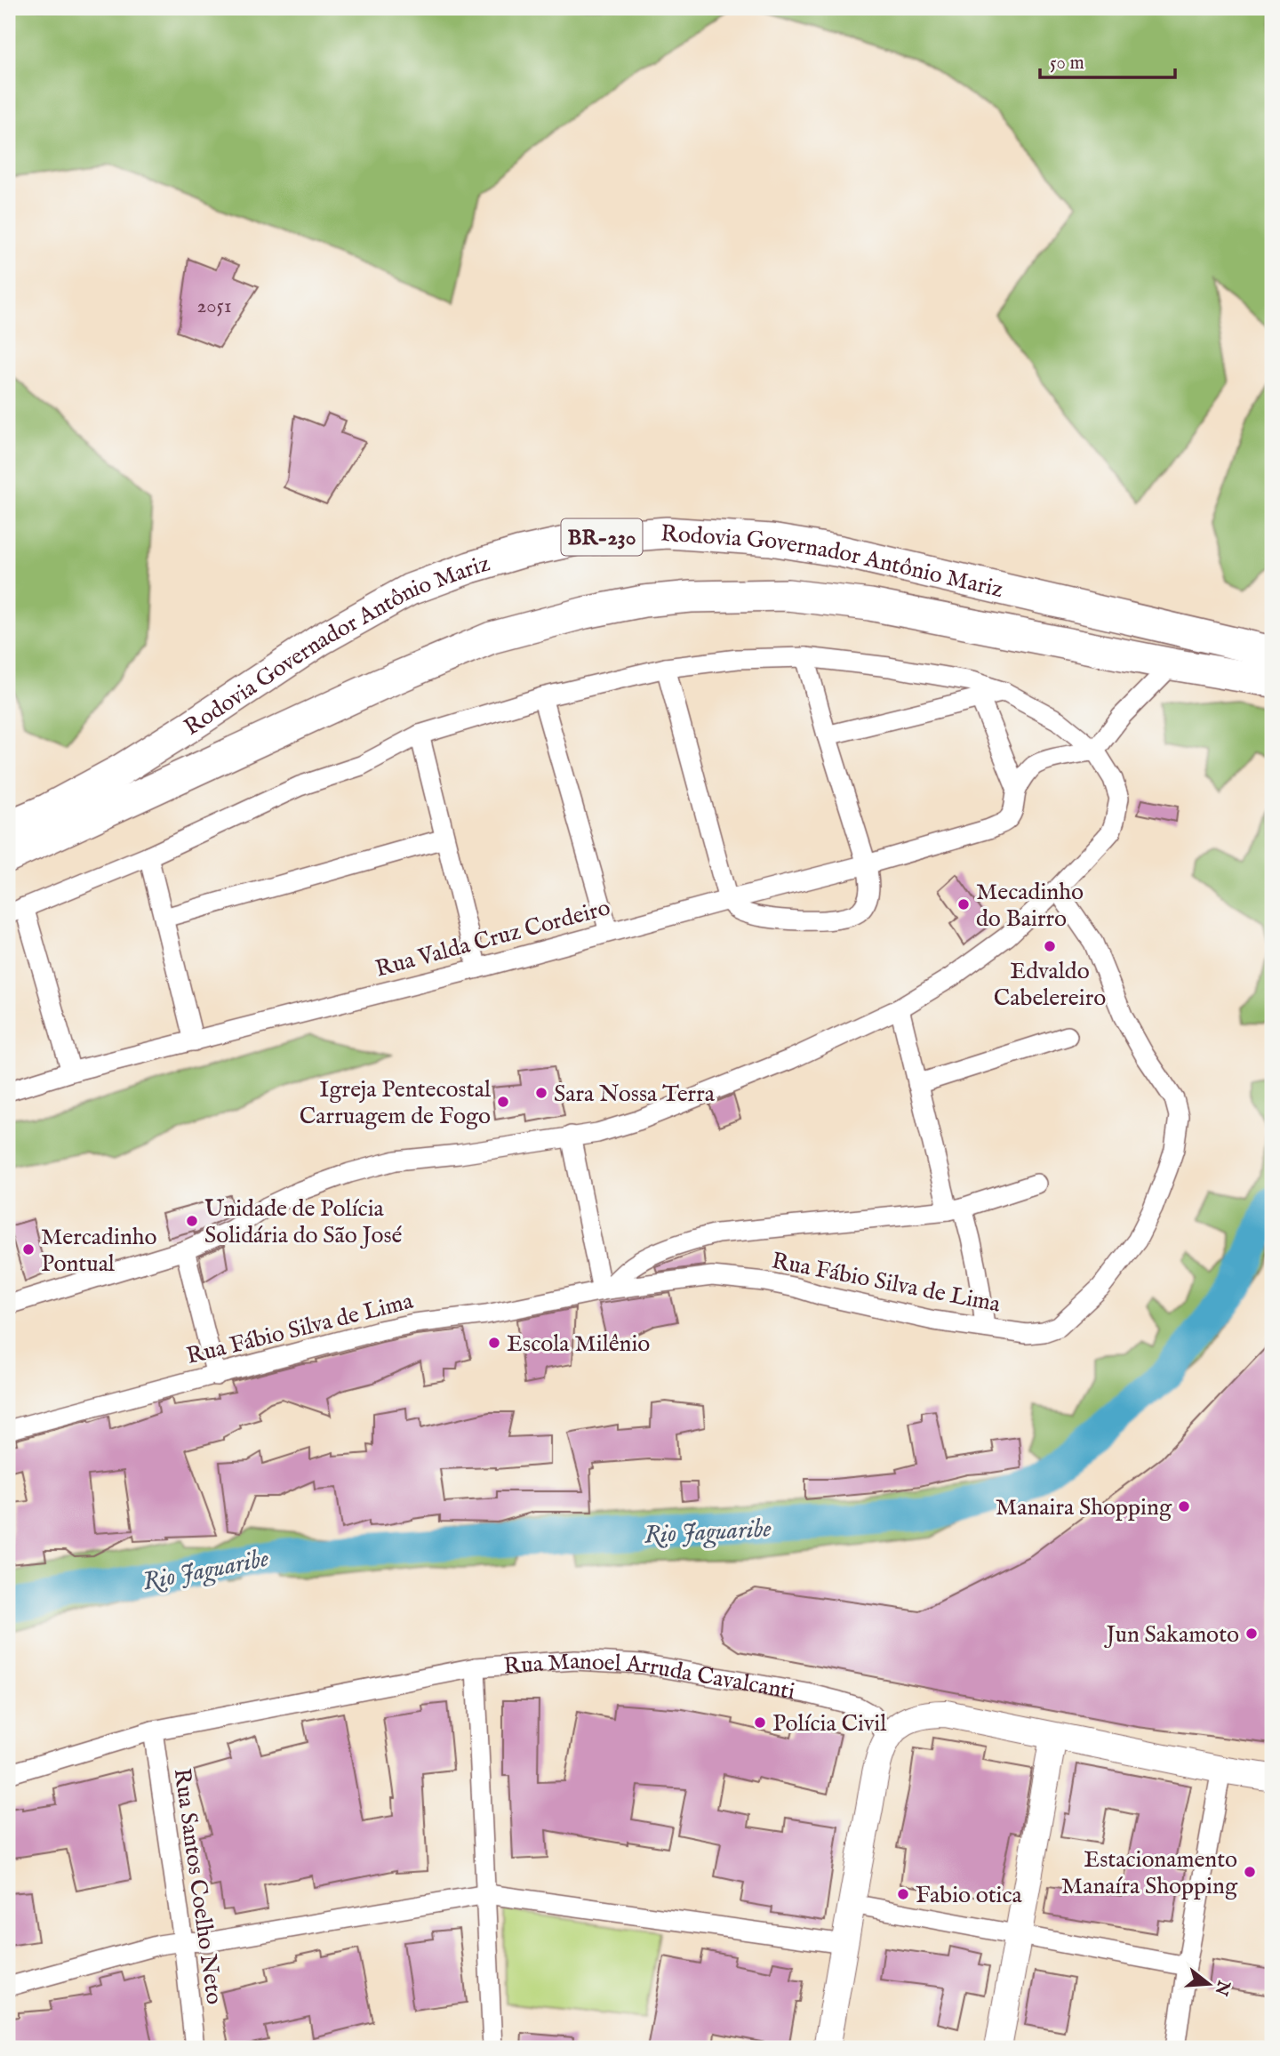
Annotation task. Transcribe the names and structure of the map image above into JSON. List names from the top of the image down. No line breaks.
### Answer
{"streets":{"highway":["BR-230","Rodovia Governador Antônio Mariz"],"street":["Rua Valda Cruz Cordeiro","Rua Fábio Silva de Lima","Rua Manoel Arruda Cavalcanti","Rua Santos Coelho Neto"]},"crossings":[["Rua Manoel Arruda Cavalcanti","Rua Santos Coelho Neto"]],"water":["Rio Jaguaribe"],"places":["Mecadinho do Bairro","Edvaldo Cabelereiro","Sara Nossa Terra","Igreja Pentecostal Carruagem de Fogo","Unidade de Polícia Solidária do São José","Mercadinho Pontual","Escola Milênio","Manaira Shopping","Jun Sakamoto","Polícia Civil","Estacionamento Manaíra Shopping","Fabio otica"],"house_numbers":["2051"],"scale_bar":"50 m","north":"right"}
